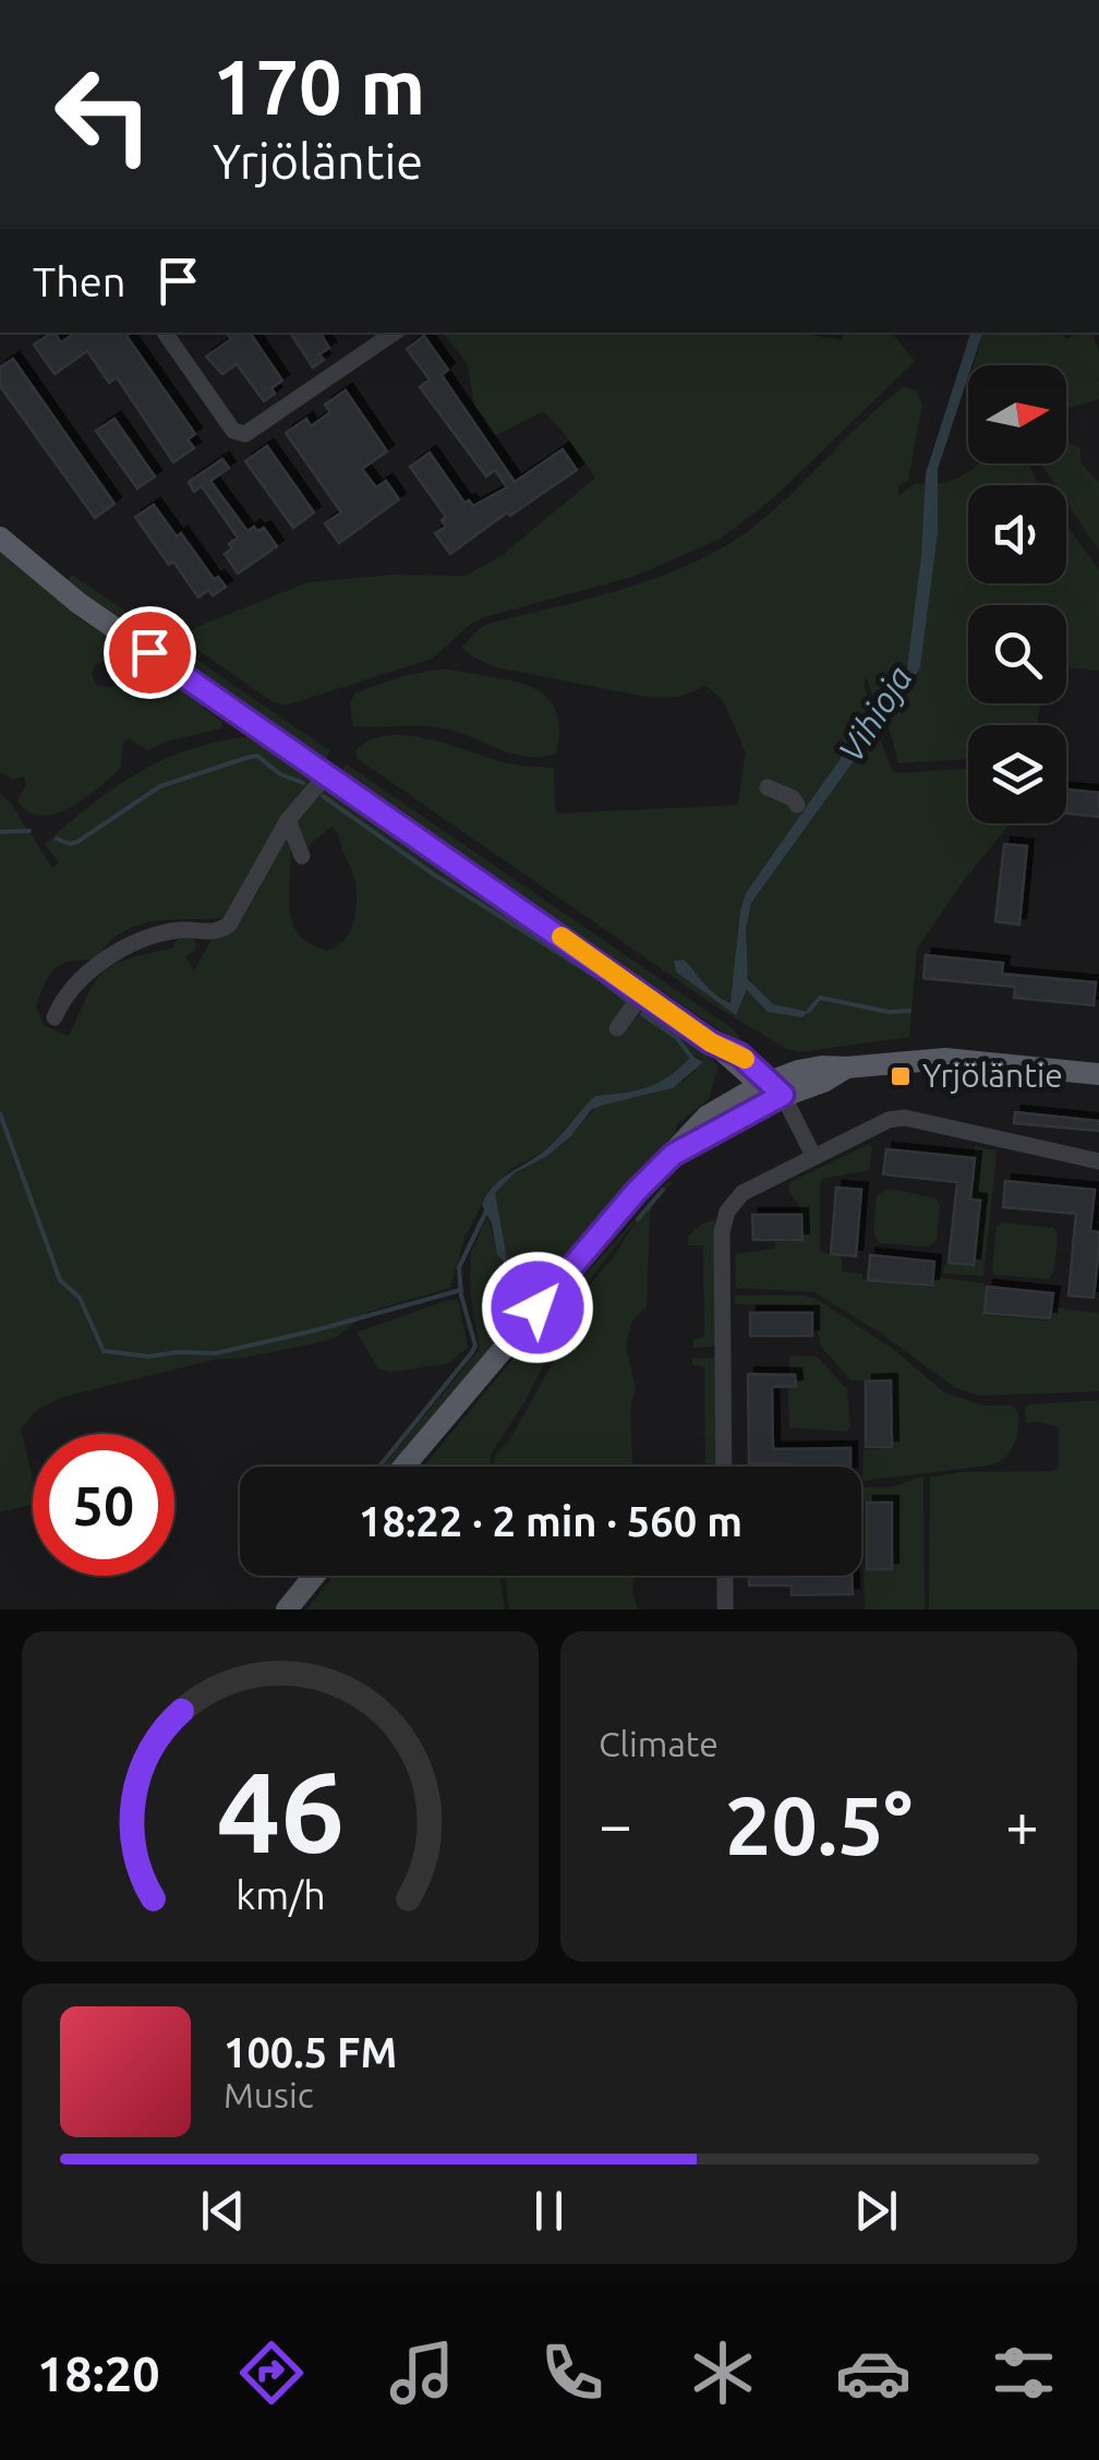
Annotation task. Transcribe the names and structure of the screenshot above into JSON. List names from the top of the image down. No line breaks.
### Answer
{"water":["Vihioja"],"places":{"transit":["Yrjöläntie"]},"north":"right","page":{"turn":["170 m","Yrjöläntie"],"then":"Then","limit":"50","trip":"18:22 · 2 min · 560 m","tile":"Climate","heat":["−","20.5°","+"],"song":["100.5 FM","Music"],"tabs":"18:20","gauge":["46","km/h"]}}
